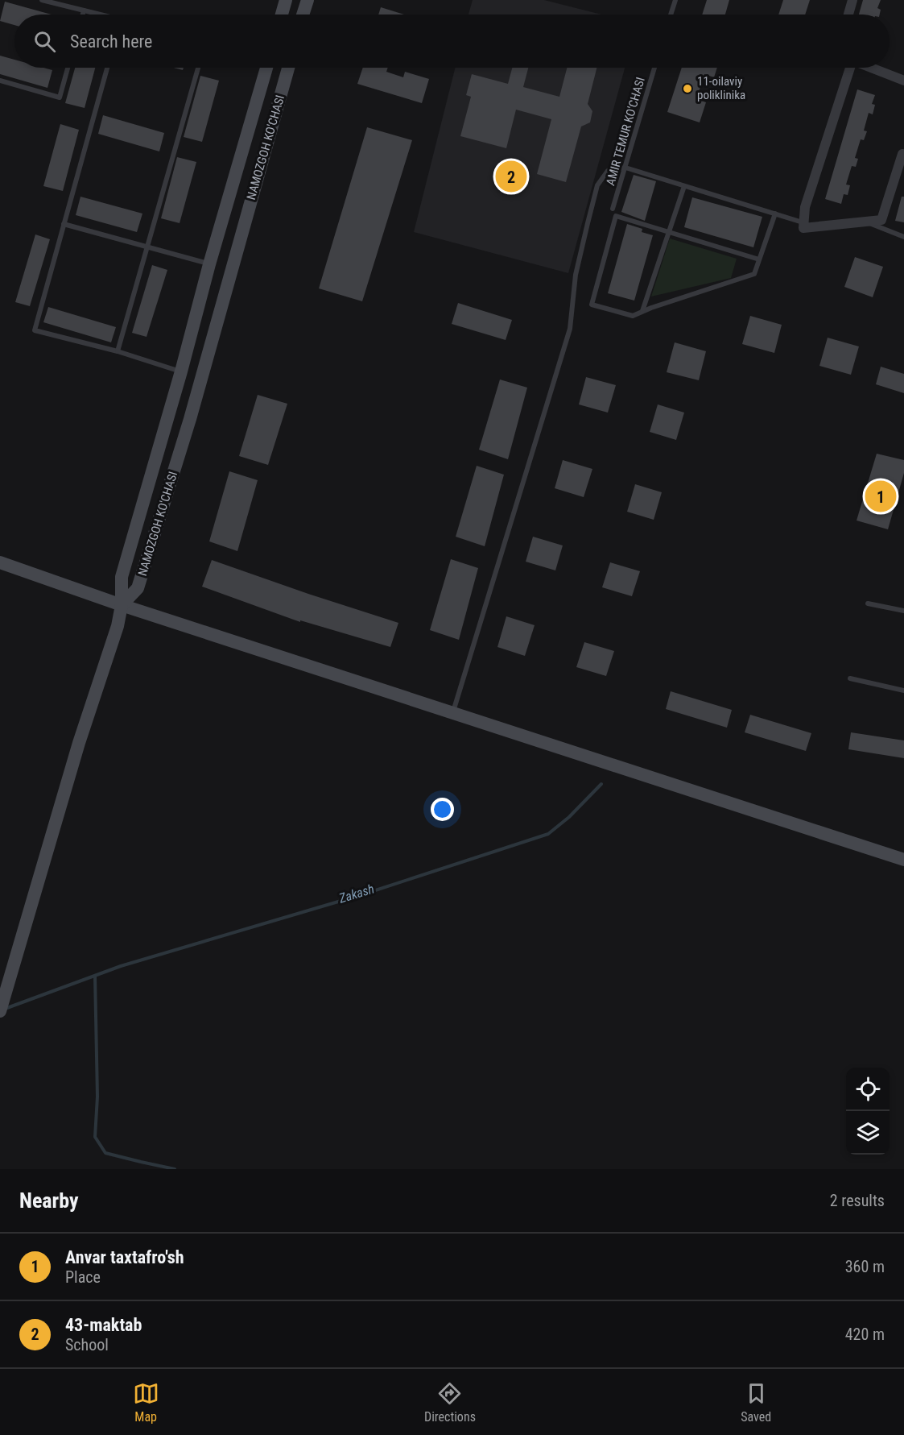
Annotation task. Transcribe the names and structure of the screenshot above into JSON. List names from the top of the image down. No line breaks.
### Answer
{"streets":{"main road":["NAMOZGOH KO'CHASI"],"lane":["AMIR TEMUR KO'CHASI"]},"water":["Zakash"],"places":["11-oilaviy poliklinika"],"page":{"search":"Search here","pins":["2","1"],"heading":["Nearby","2 results"],"list":[{"mark":"1","name":"Anvar taxtafro'sh","note":"Place","value":"360 m"},{"mark":"2","name":"43-maktab","note":"School","value":"420 m"}],"nav":["Map","Directions","Saved"]}}
